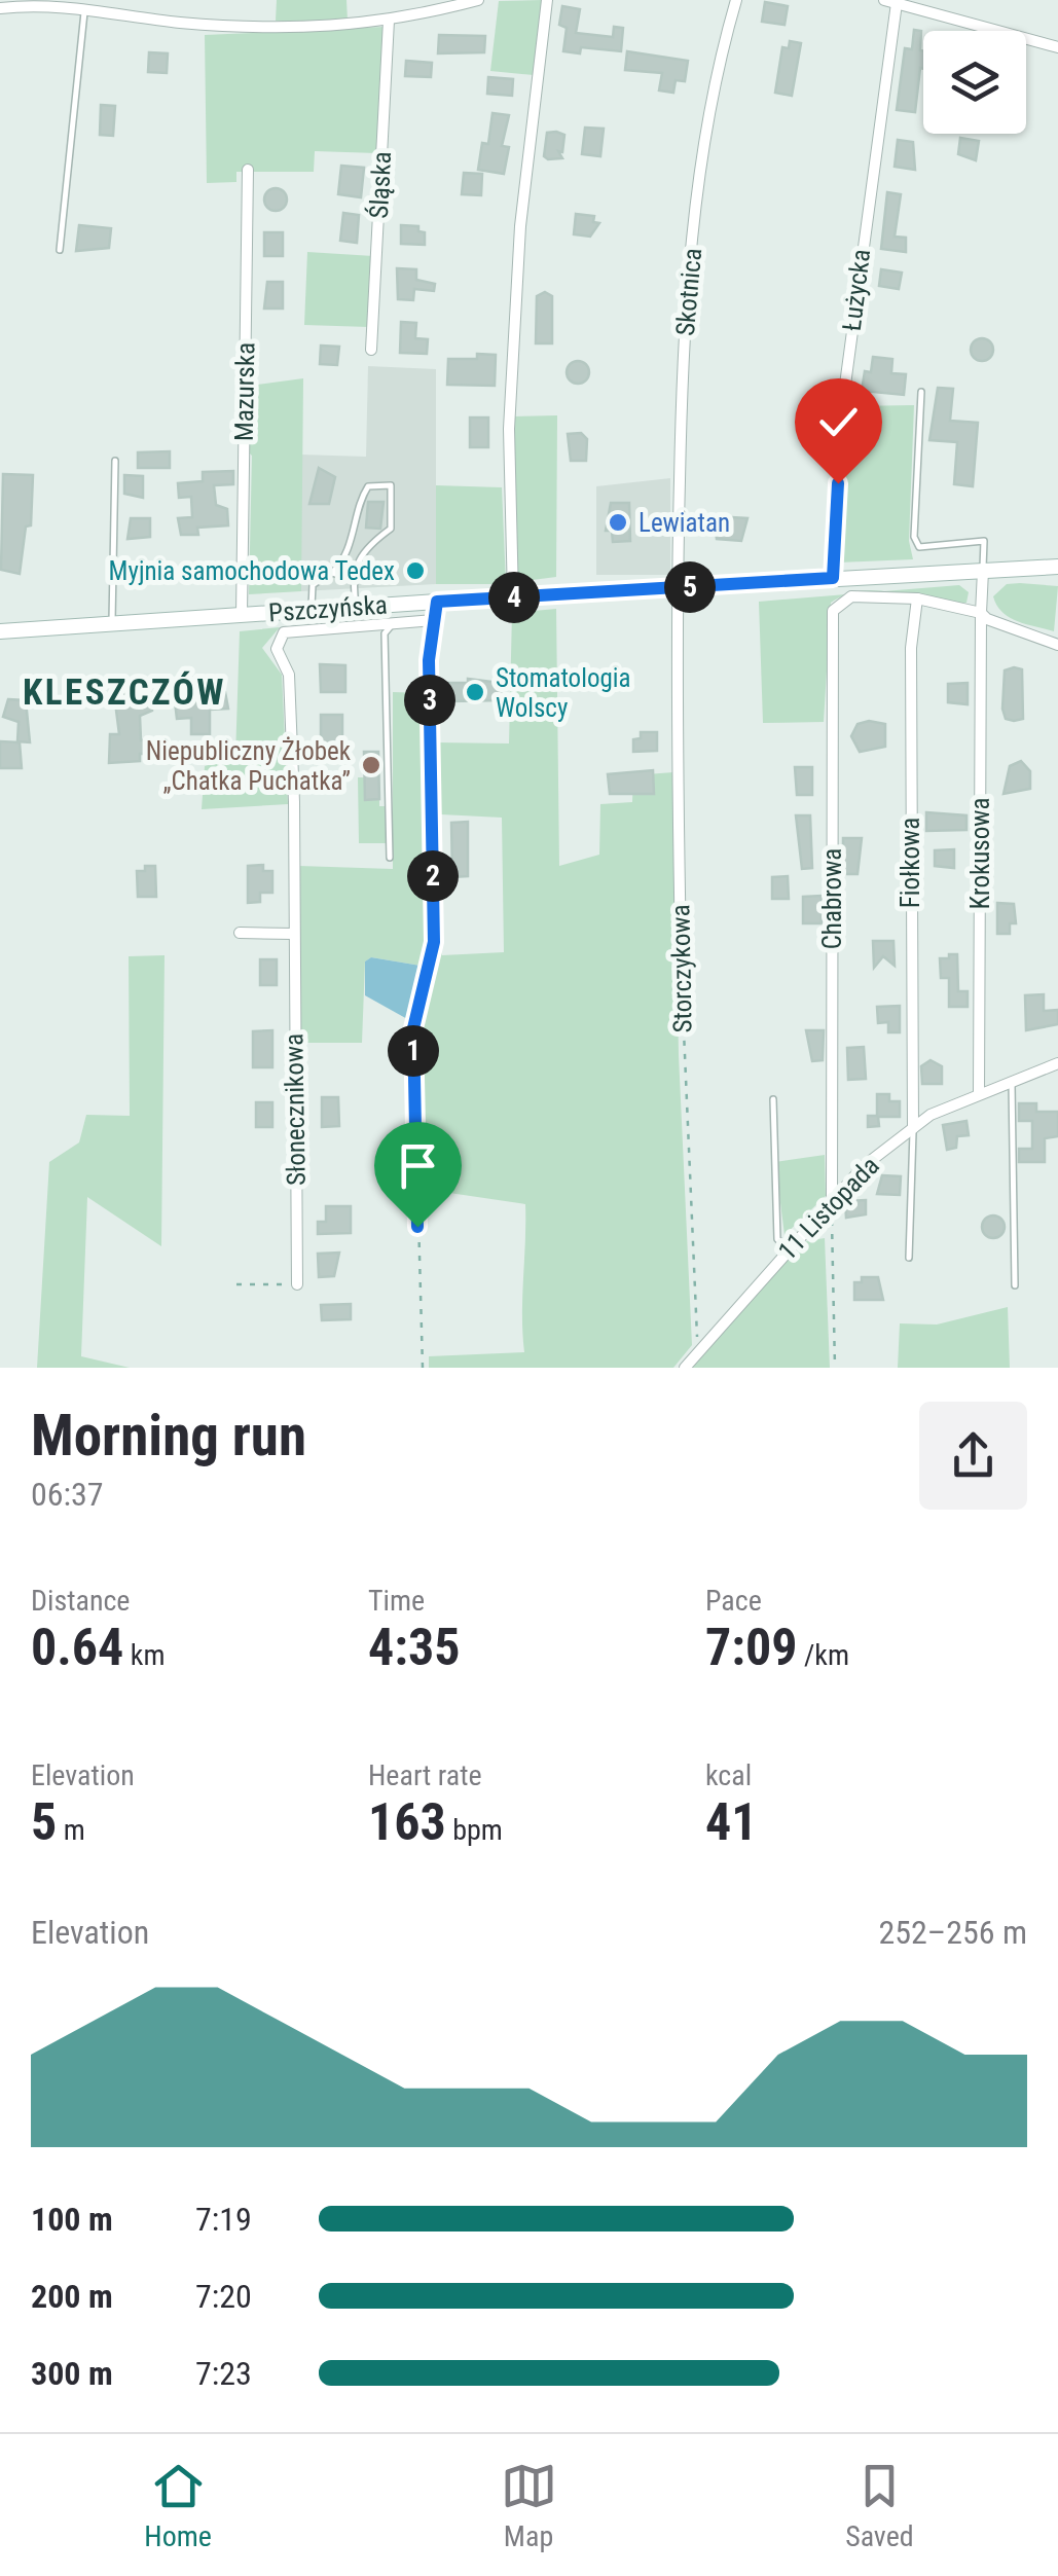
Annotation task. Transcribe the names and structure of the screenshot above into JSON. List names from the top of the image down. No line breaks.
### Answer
{"streets":{"main road":["Pszczyńska"],"street":["Śląska","Łużycka","Skotnica","Mazurska","Krokusowa","Fiołkowa","Chabrowa","Storczykowa","Słonecznikowa","11 Listopada"]},"crossings":[["Łużycka","Pszczyńska"],["Skotnica","Pszczyńska"],["Skotnica","Storczykowa"],["Mazurska","Pszczyńska"],["Pszczyńska","Storczykowa"],["Krokusowa","11 Listopada"],["Fiołkowa","Chabrowa"],["Fiołkowa","11 Listopada"],["Chabrowa","11 Listopada"],["Storczykowa","11 Listopada"]],"districts":["KLESZCZÓW"],"places":["Lewiatan","Myjnia samochodowa Tedex","Stomatologia Wolscy","Niepubliczny Żłobek „Chatka Puchatka”"],"page":{"pins":["5","4","3","2","1"],"heading":["Morning run","06:37"],"stats":[["Distance","0.64 km"],["Time","4:35"],["Pace","7:09 /km"],["Elevation","5 m"],["Heart rate","163 bpm"],["kcal","41"]],"chart":["Elevation","252–256 m"],"list":[{"name":"100 m","note":"7:19"},{"name":"200 m","note":"7:20"},{"name":"300 m","note":"7:23"}],"tabs":["Home","Map","Saved"]}}
